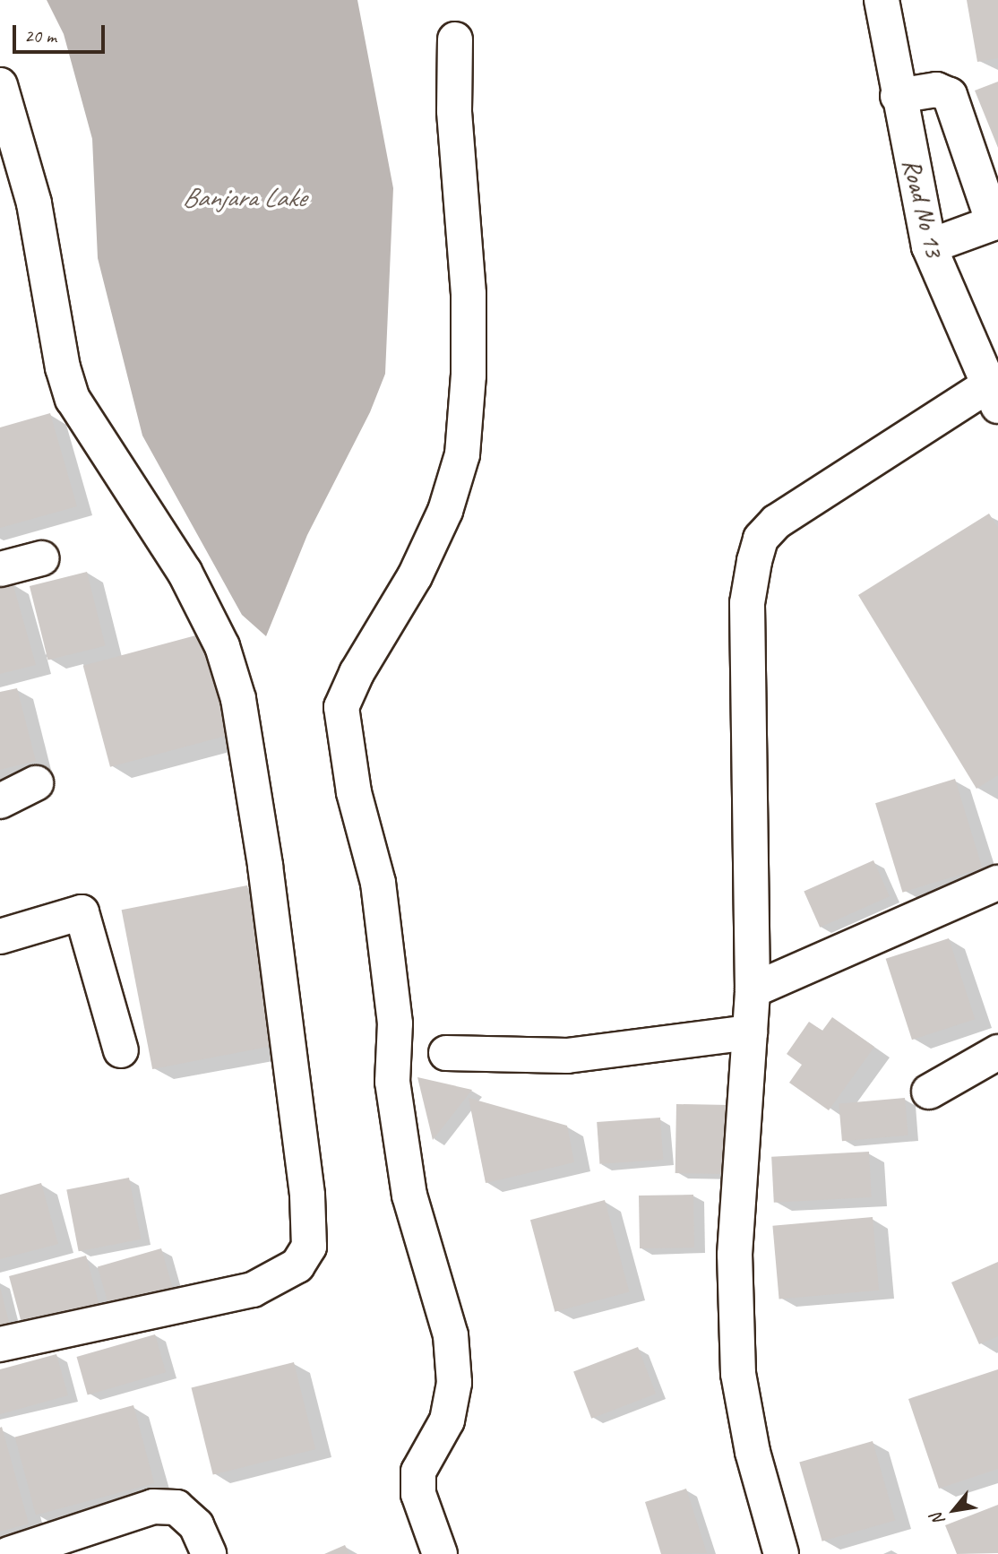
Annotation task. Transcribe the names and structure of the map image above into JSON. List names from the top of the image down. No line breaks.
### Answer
{"streets":{"street":["Road No 13"]},"water":["Banjara Lake"],"scale_bar":"20 m","north":"bottom left"}
